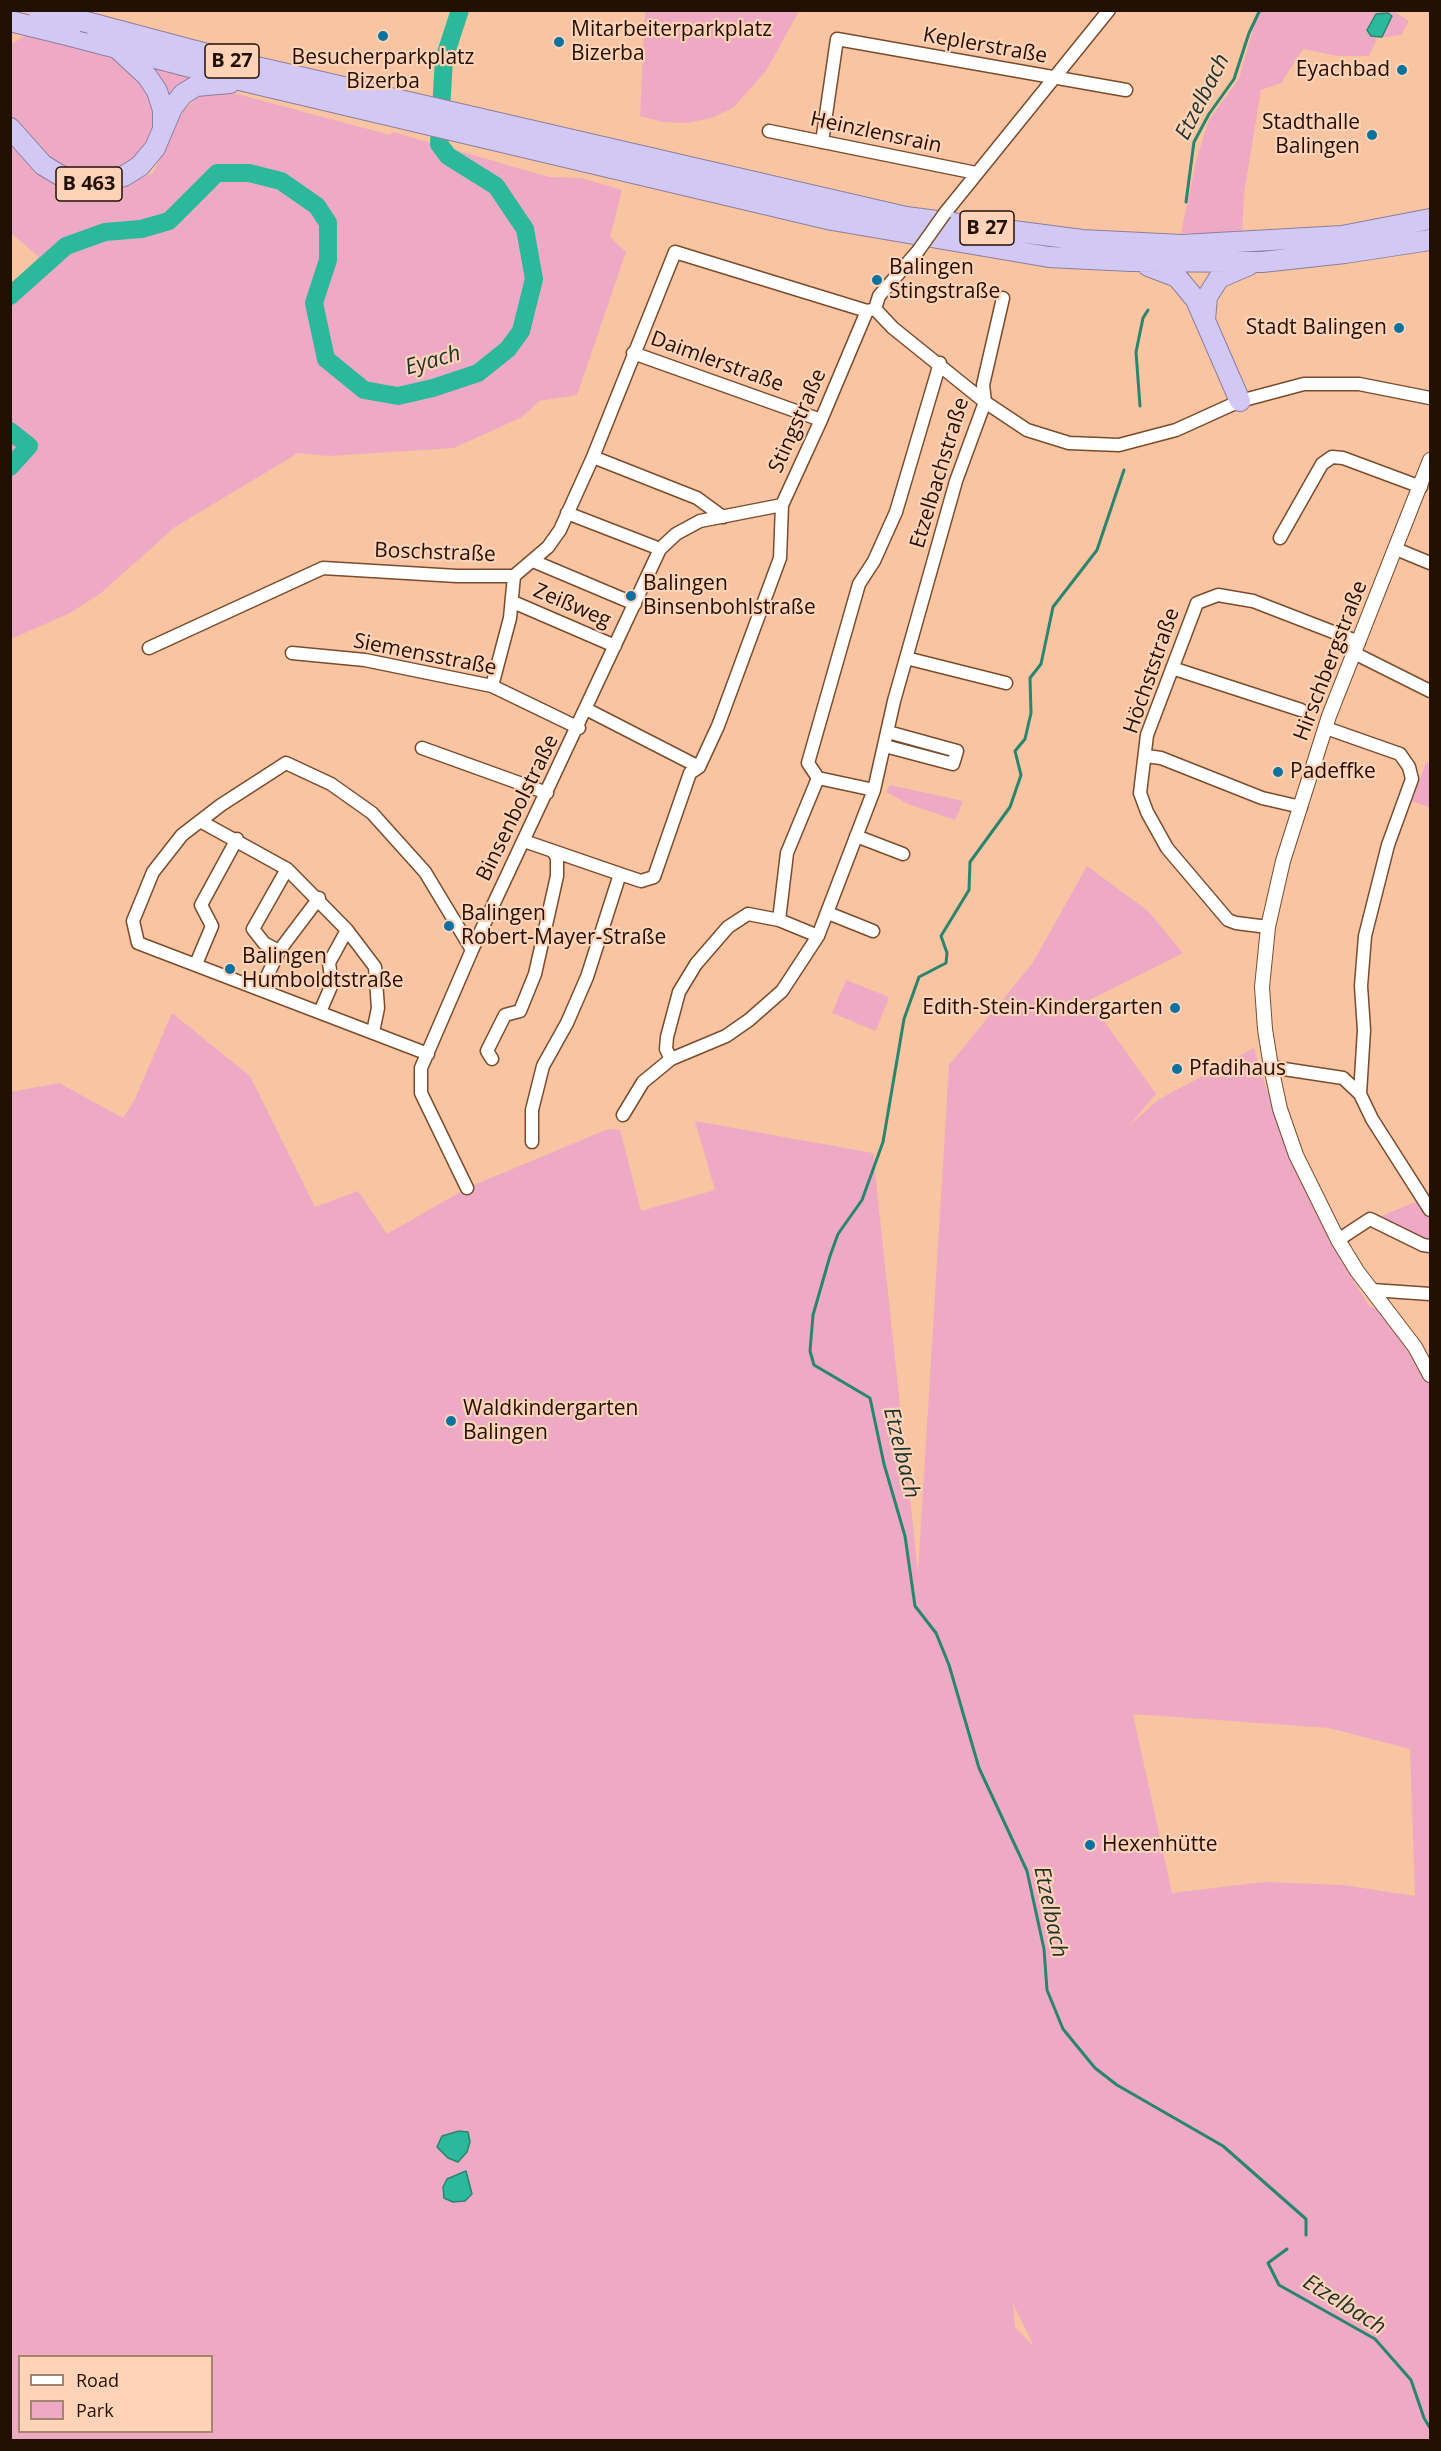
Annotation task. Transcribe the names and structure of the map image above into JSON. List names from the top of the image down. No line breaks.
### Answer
{"streets":{"highway":["B 27","B 463"],"street":["Keplerstraße","Heinzlensrain","Daimlerstraße","Stingstraße","Etzelbachstraße","Boschstraße","Zeißweg","Siemensstraße","Hirschbergstraße","Höchststraße","Binsenbolstraße"]},"crossings":[["Keplerstraße","Heinzlensrain"],["Keplerstraße","Stingstraße"],["B 27","B 463"],["Heinzlensrain","Stingstraße"],["Daimlerstraße","Stingstraße"],["Daimlerstraße","Boschstraße"],["Stingstraße","Boschstraße"],["Stingstraße","Binsenbolstraße"],["Boschstraße","Zeißweg"],["Zeißweg","Siemensstraße"],["Zeißweg","Binsenbolstraße"],["Siemensstraße","Binsenbolstraße"],["Hirschbergstraße","Höchststraße"]],"water":["Etzelbach","Eyach"],"places":["Besucherparkplatz Bizerba","Mitarbeiterparkplatz Bizerba","Eyachbad","Stadthalle Balingen","Balingen Stingstraße","Stadt Balingen","Balingen Binsenbohlstraße","Padeffke","Balingen Robert-Mayer-Straße","Balingen Humboldtstraße","Edith-Stein-Kindergarten","Pfadihaus","Waldkindergarten Balingen","Hexenhütte"],"legend":["Road","Park"]}
